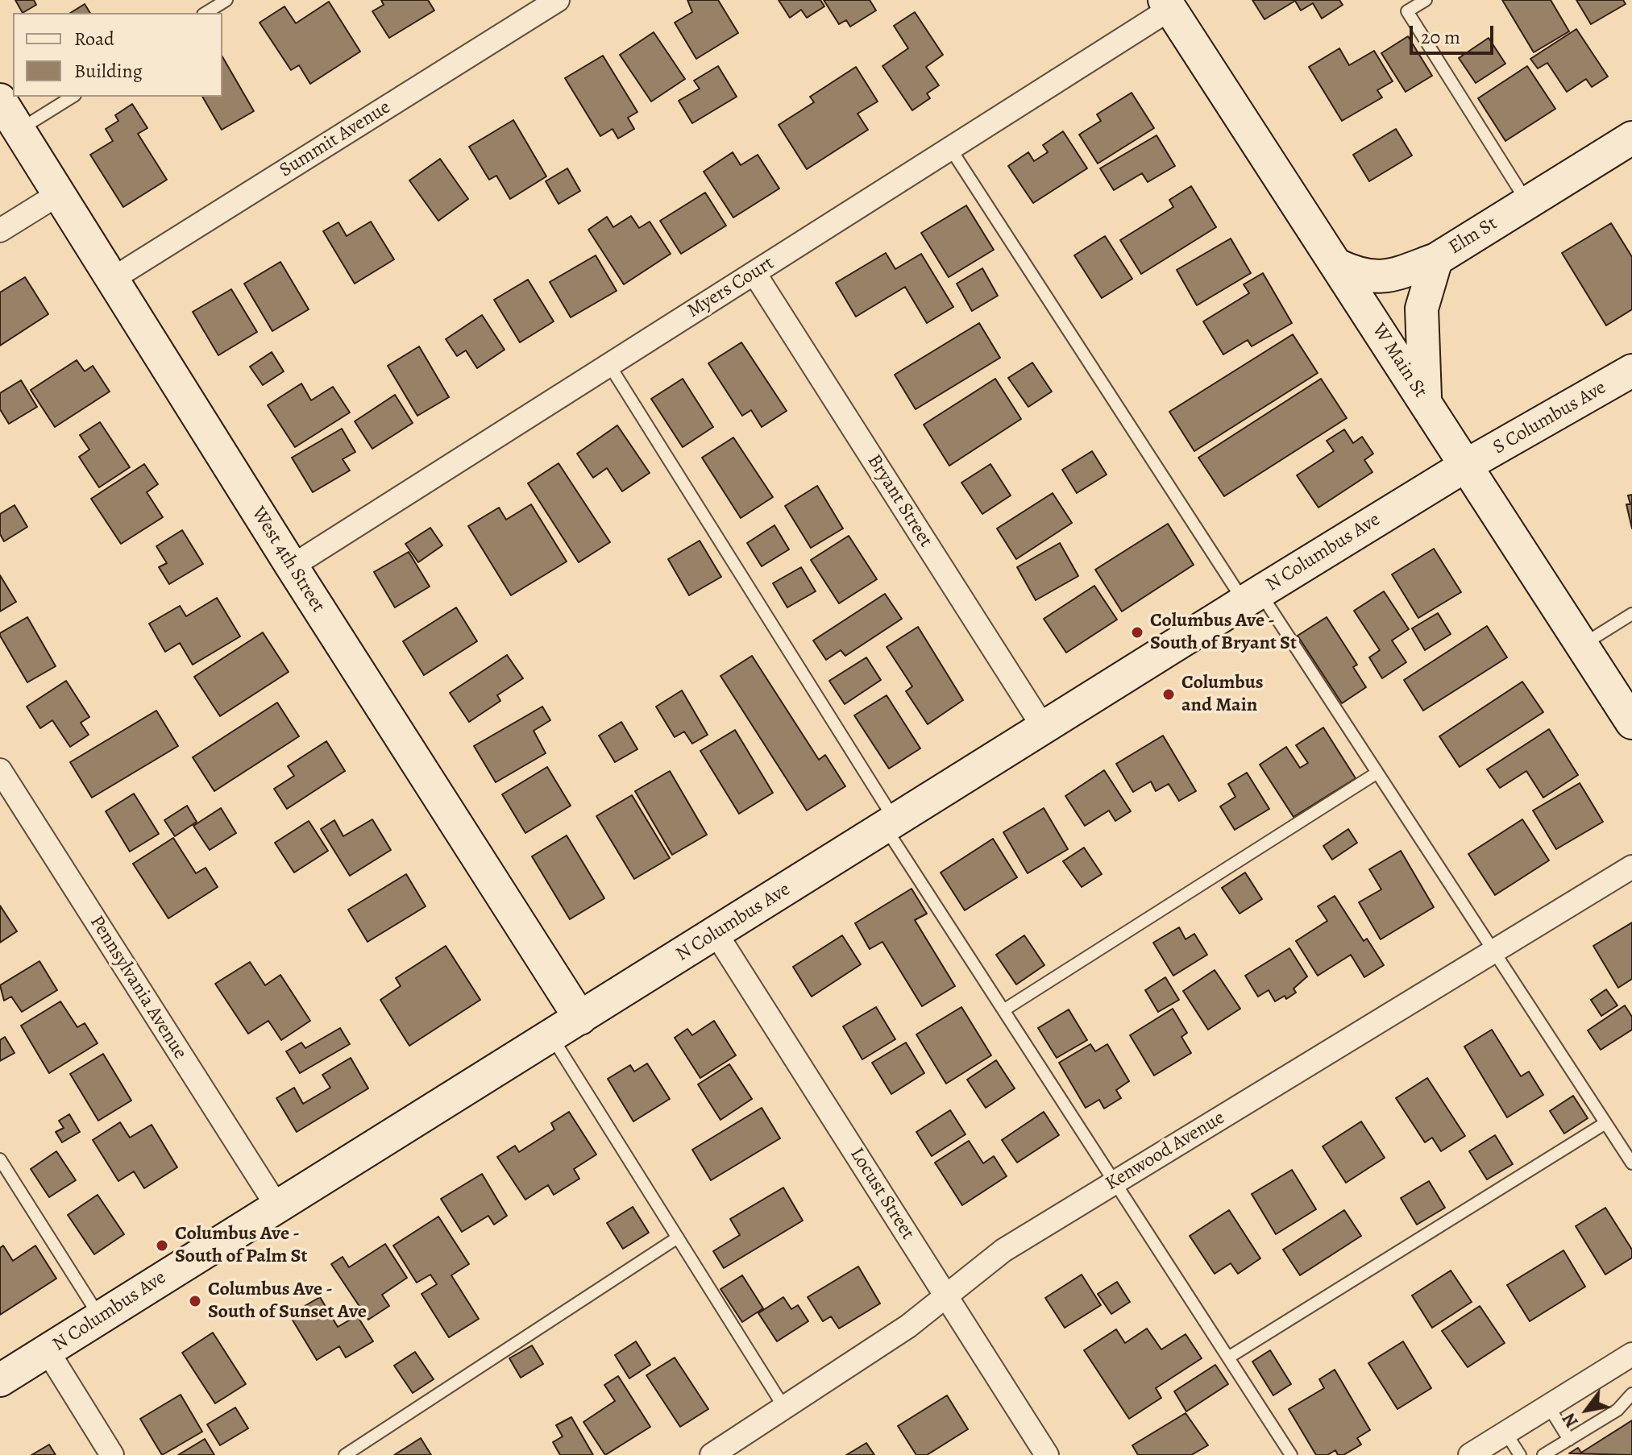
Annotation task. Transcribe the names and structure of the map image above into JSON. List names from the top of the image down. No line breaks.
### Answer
{"streets":{"main road":["Elm St","W Main St","S Columbus Ave","N Columbus Ave","West 4th Street"],"street":["Summit Avenue","Myers Court","Bryant Street","Pennsylvania Avenue","Kenwood Avenue","Locust Street"]},"crossings":[["Summit Avenue","West 4th Street"],["Elm St","W Main St"],["Myers Court","W Main St"],["Myers Court","Bryant Street"],["Myers Court","West 4th Street"],["W Main St","S Columbus Ave"],["W Main St","N Columbus Ave"],["S Columbus Ave","N Columbus Ave"],["Bryant Street","N Columbus Ave"],["N Columbus Ave","West 4th Street"],["N Columbus Ave","Pennsylvania Avenue"],["N Columbus Ave","Locust Street"],["Kenwood Avenue","Locust Street"]],"places":["Columbus Ave - South of Bryant St","Columbus and Main","Columbus Ave - South of Palm St","Columbus Ave - South of Sunset Ave"],"legend":["Road","Building"],"scale_bar":"20 m","north":"bottom left"}
